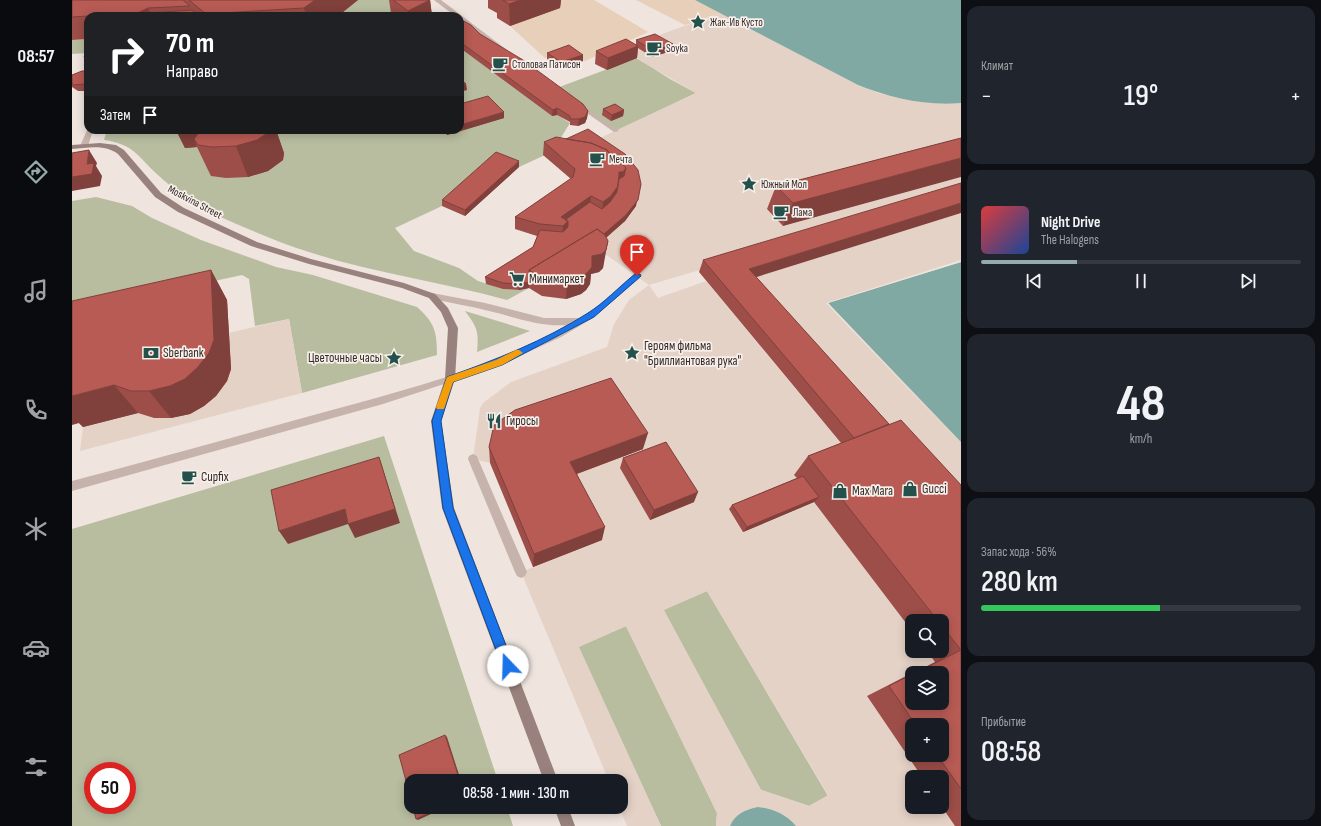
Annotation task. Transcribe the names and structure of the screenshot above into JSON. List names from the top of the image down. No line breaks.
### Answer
{"streets":{"main road":["Moskvina Street"]},"places":{"place":["Жак-Ив Кусто","Южный Мол","Героям фильма \"Бриллиантовая рука\"","Цветочные часы"],"cafe":["Soyka","Столовая Патисон","Мечта","Лама","Cupfix"],"supermarket":["Минимаркет"],"bank":["Sberbank"],"restaurant":["Гиросы"],"shop":["Gucci","Max Mara"]},"page":{"tabs":"08:57","tile":["Климат",["48","km/h"],["Запас хода · 56%","280 km"],["Прибытие","08:58"]],"turn":["70 m","Направо"],"heat":["−","19°","+"],"then":"Затем","song":["Night Drive","The Halogens"],"map_buttons":["+","−"],"limit":"50","trip":"08:58 · 1 мин · 130 m"}}
